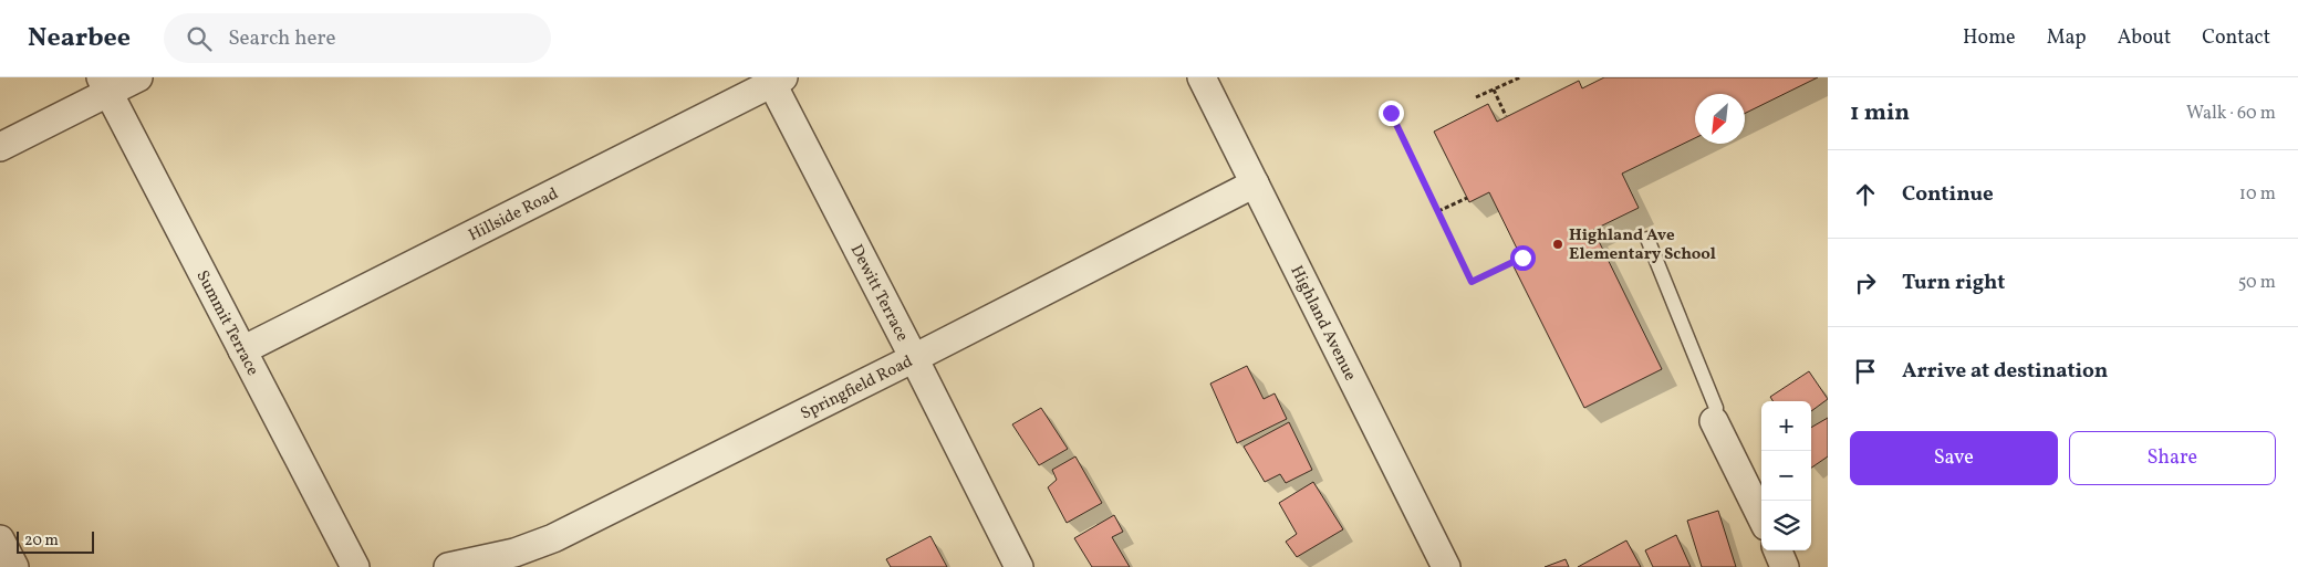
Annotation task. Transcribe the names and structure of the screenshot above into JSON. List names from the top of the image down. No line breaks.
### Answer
{"streets":{"street":["Hillside Road","Dewitt Terrace","Highland Avenue","Summit Terrace","Springfield Road"]},"crossings":[["Hillside Road","Dewitt Terrace"],["Hillside Road","Summit Terrace"],["Dewitt Terrace","Springfield Road"],["Highland Avenue","Springfield Road"]],"places":["Highland Ave Elementary School"],"scale_bar":"20 m","north":"bottom left","page":{"header":"Nearbee","search":"Search here","nav":["Home","Map","About","Contact"],"heading":["1 min","Walk · 60 m"],"list":[["Continue","10 m"],["Turn right","50 m"],"Arrive at destination"],"map_buttons":["+","−"],"buttons":["Save","Share"],"scale":"20 m"}}
